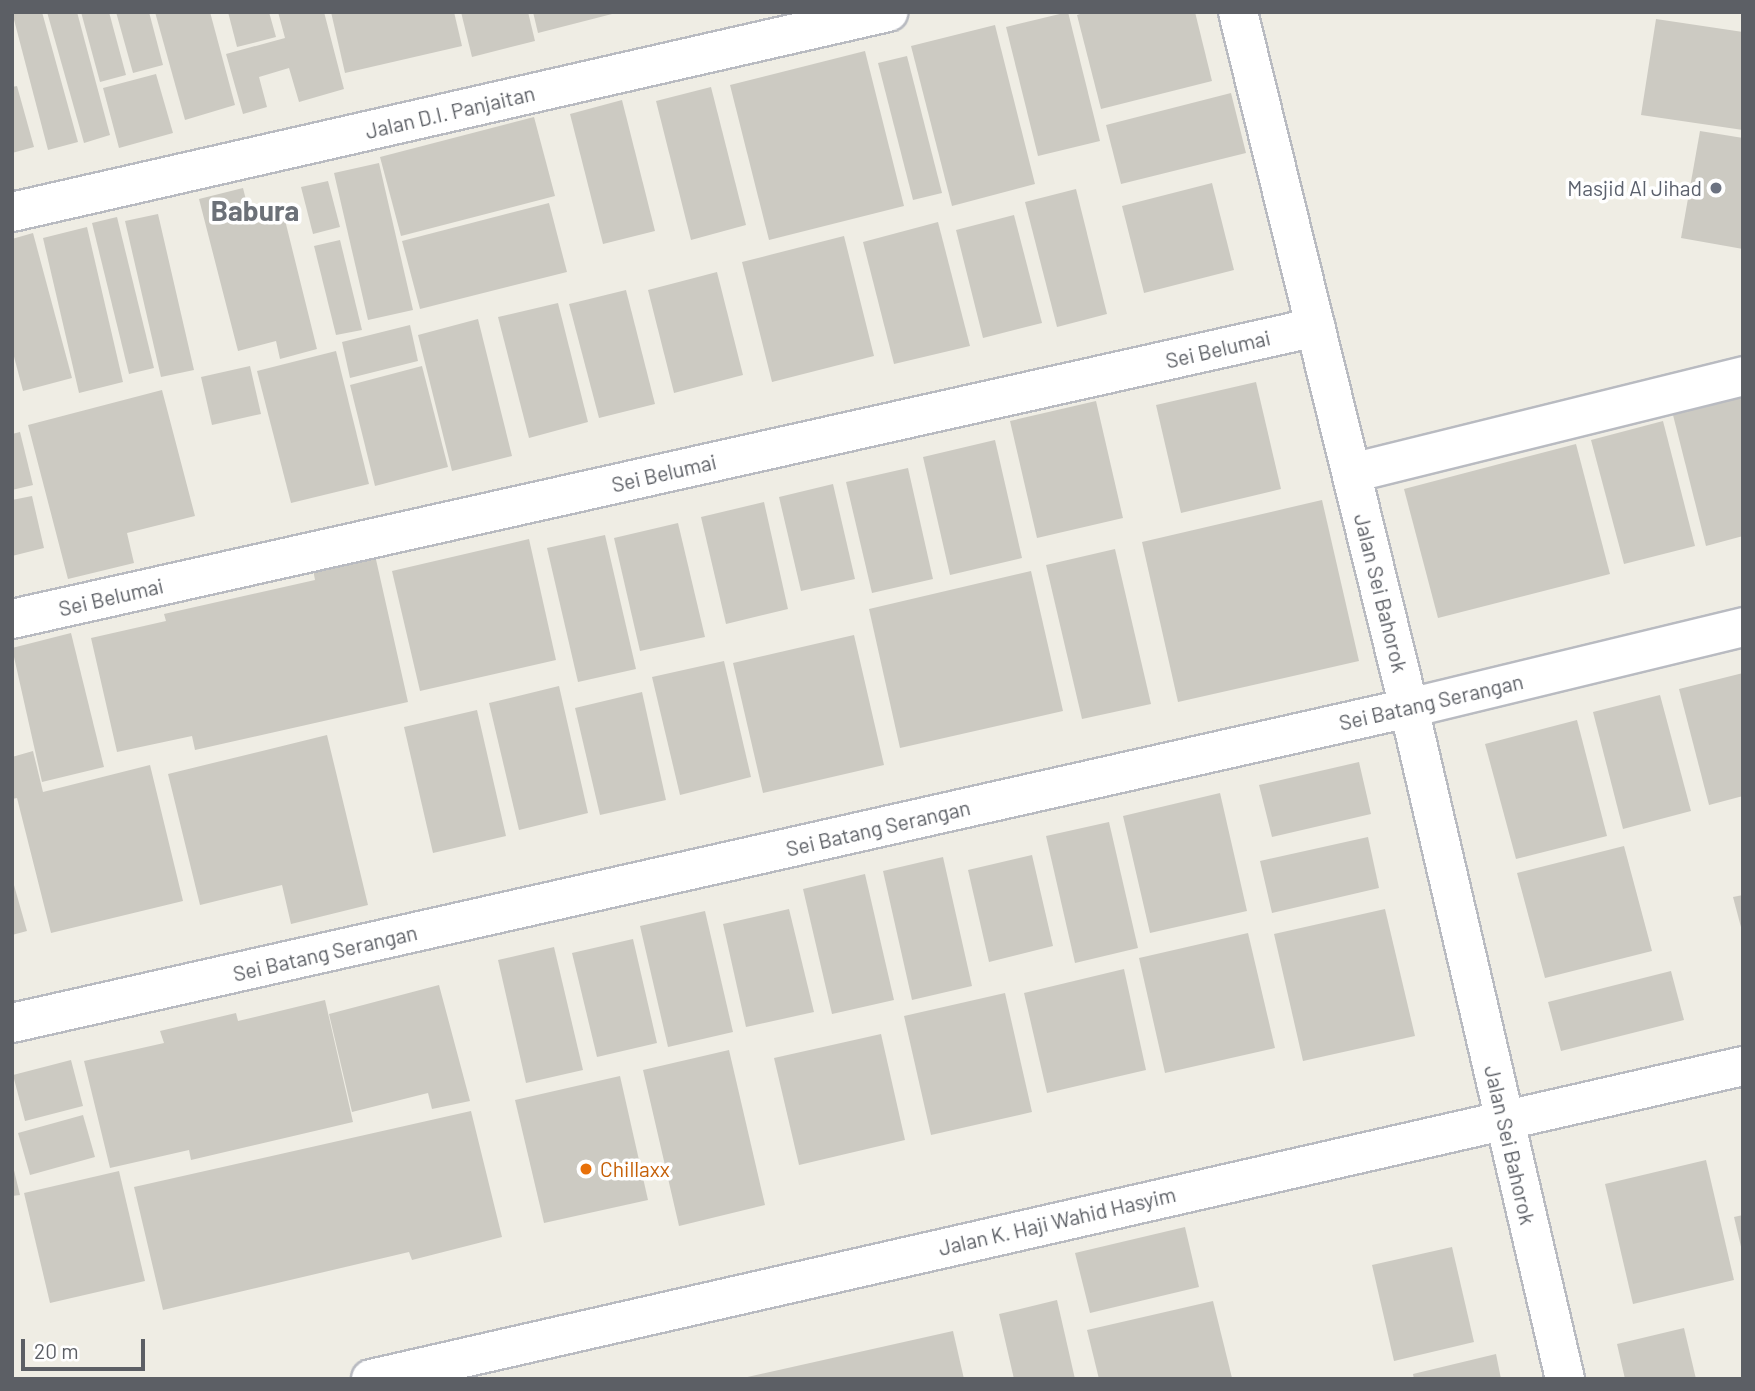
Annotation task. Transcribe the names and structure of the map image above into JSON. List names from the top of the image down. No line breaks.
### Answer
{"streets":{"street":["Jalan D.I. Panjaitan","Sei Belumai","Jalan Sei Bahorok","Sei Batang Serangan","Jalan K. Haji Wahid Hasyim"]},"crossings":[["Sei Belumai","Jalan Sei Bahorok"],["Jalan Sei Bahorok","Sei Batang Serangan"],["Jalan Sei Bahorok","Jalan K. Haji Wahid Hasyim"]],"districts":["Babura"],"places":["Masjid Al Jihad","Chillaxx"],"scale_bar":"20 m"}
